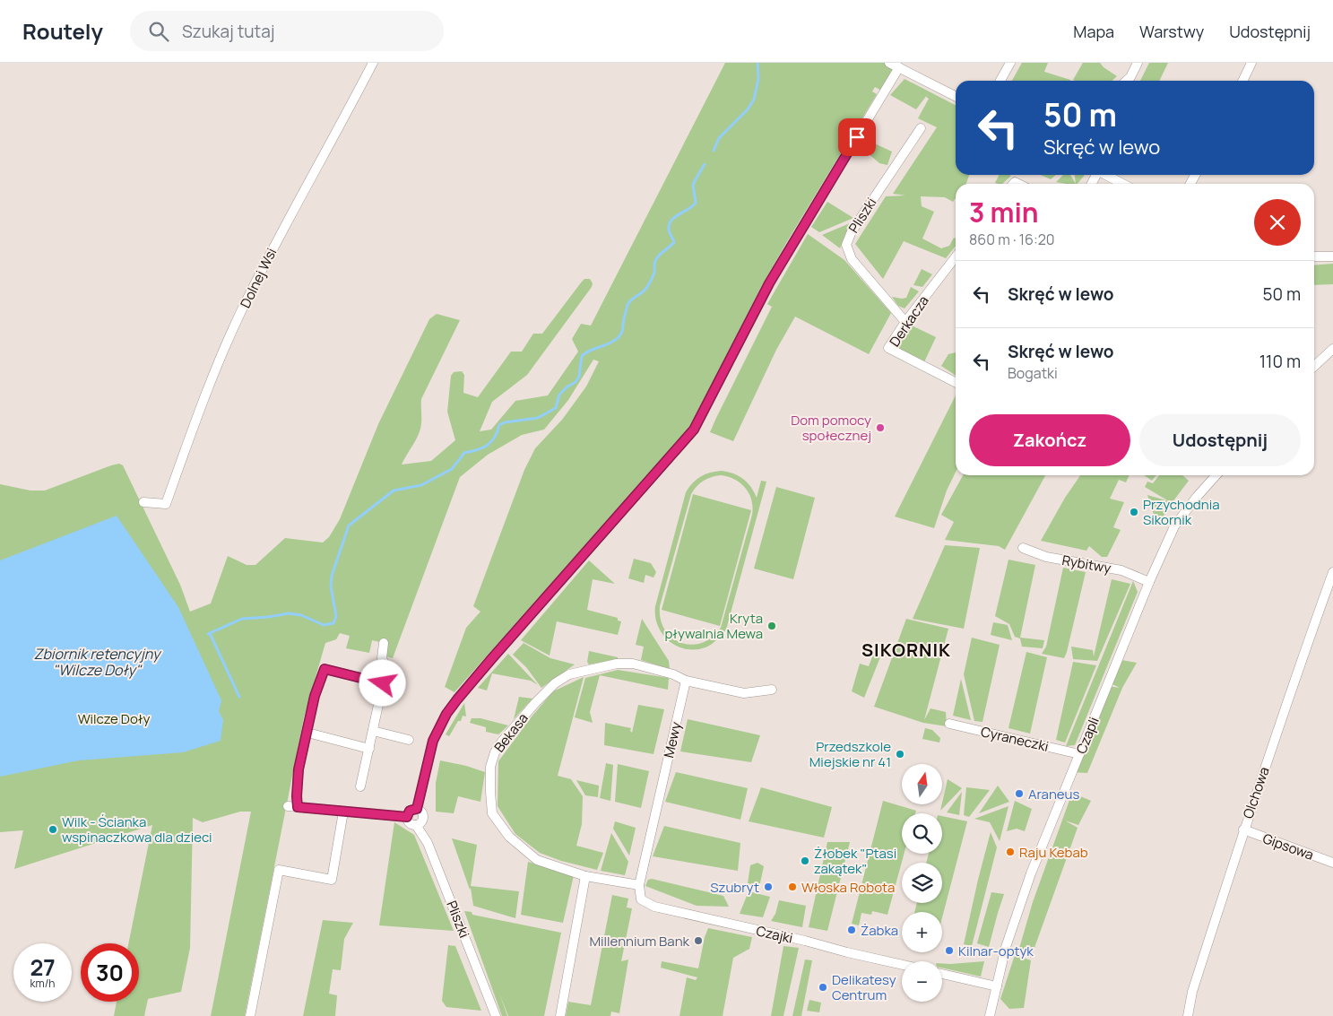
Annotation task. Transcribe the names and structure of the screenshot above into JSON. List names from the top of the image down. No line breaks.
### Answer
{"streets":{"street":["Pliszki","Dolnej Wsi","Derkacza","Rybitwy","Bekasa","Czapli","Cyraneczki","Mewy","Olchowa","Gipsowa","Czajki"]},"crossings":[["Pliszki","Derkacza"],["Rybitwy","Czapli"],["Bekasa","Mewy"],["Bekasa","Czajki"],["Czapli","Cyraneczki"],["Mewy","Czajki"],["Olchowa","Gipsowa"]],"districts":["SIKORNIK"],"water":["Zbiornik retencyjny \"Wilcze Doły\""],"parks":["Wilcze Doły"],"places":["Dom pomocy społecznej","Przychodnia Sikornik","Kryta pływalnia Mewa","Przedszkole Miejskie nr 41","Araneus","Wilk - Ścianka wspinaczkowa dla dzieci","Raju Kebab","Żłobek \"Ptasi zakątek\"","Szubryt","Włoska Robota","Żabka","Millennium Bank","Kilnar-optyk","Delikatesy Centrum"],"north":"top","page":{"header":"Routely","search":"Szukaj tutaj","nav":["Mapa","Warstwy","Udostępnij"],"turn":["50 m","Skręć w lewo"],"heading":["3 min","860 m · 16:20"],"list":[{"name":"Skręć w lewo","value":"50 m"},{"name":"Skręć w lewo","note":"Bogatki","value":"110 m"}],"buttons":["Zakończ","Udostępnij"],"map_buttons":["+","−"],"speed":"27 km/h","limit":"30"}}
